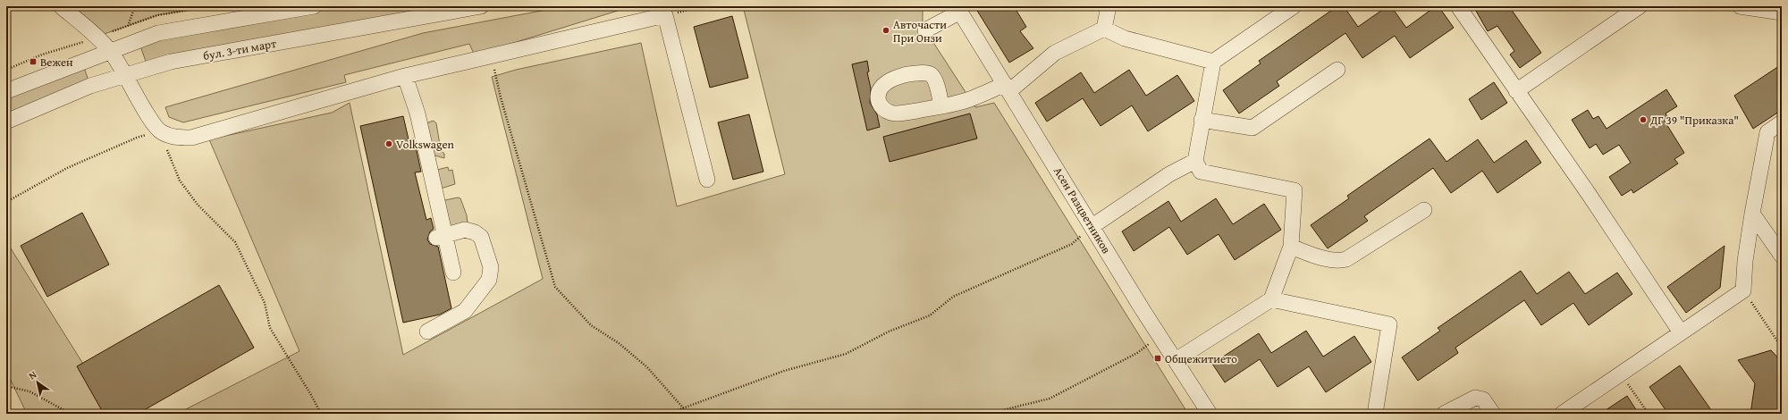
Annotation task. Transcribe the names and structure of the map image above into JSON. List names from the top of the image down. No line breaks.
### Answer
{"streets":{"street":["бул. 3-ти март","Асен Разцветников"]},"places":{"other":["Авточасти При Онзи","ДГ 39 \"Приказка\"","Volkswagen"],"transit":["Вежен","Общежитието"]},"north":"top left"}
